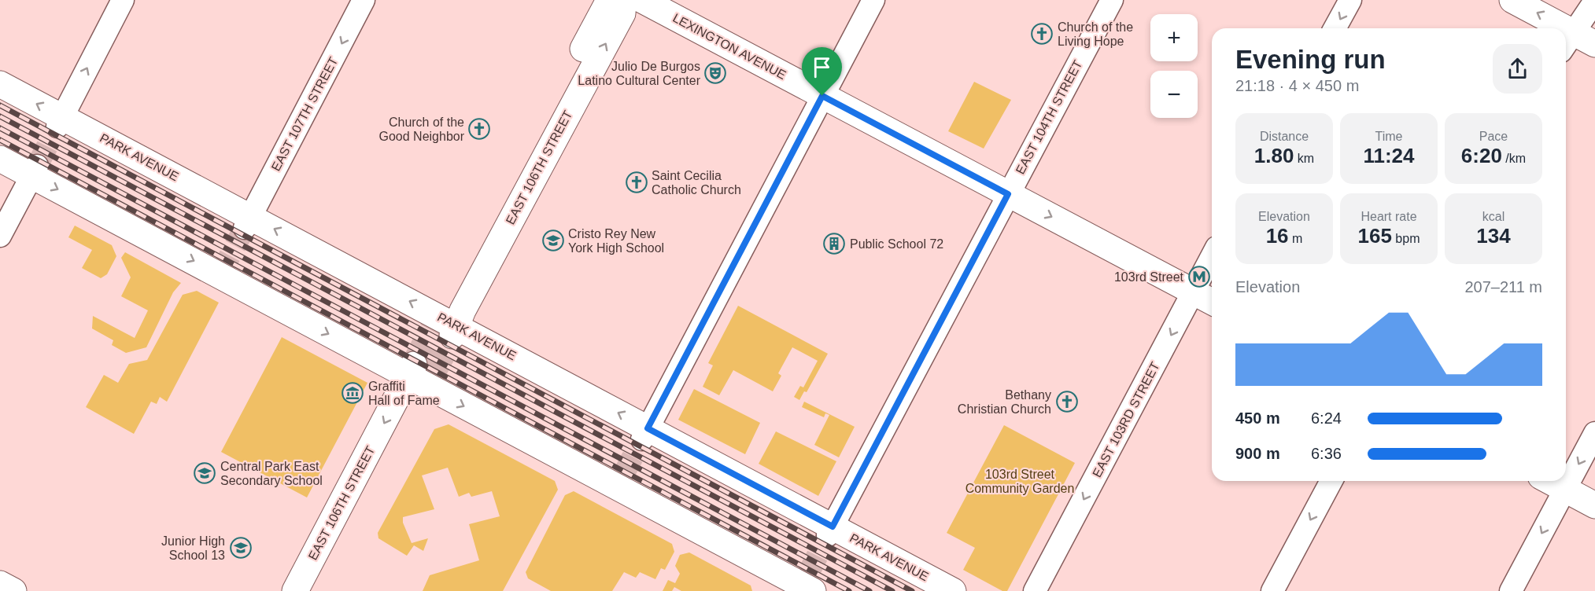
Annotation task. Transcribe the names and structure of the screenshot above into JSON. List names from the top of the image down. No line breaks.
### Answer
{"streets":{"main road":["LEXINGTON AVENUE","PARK AVENUE","EAST 106TH STREET"],"street":["EAST 107TH STREET","EAST 104TH STREET","EAST 103RD STREET"]},"crossings":[["LEXINGTON AVENUE","EAST 104TH STREET"],["LEXINGTON AVENUE","EAST 103RD STREET"],["EAST 107TH STREET","PARK AVENUE"],["EAST 104TH STREET","PARK AVENUE"],["PARK AVENUE","EAST 106TH STREET"]],"one_way":["EAST 107TH STREET","EAST 103RD STREET"],"parks":["103rd Street Community Garden"],"places":{"church":["Church of the Living Hope","Church of the Good Neighbor","Saint Cecilia Catholic Church","Bethany Christian Church"],"theatre":["Julio De Burgos Latino Cultural Center"],"school or university":["Cristo Rey New York High School","Central Park East Secondary School","Junior High School 13"],"building":["Public School 72"],"metro station":["103rd Street"],"museum":["Graffiti Hall of Fame"]},"page":{"map_buttons":["+","−"],"heading":["Evening run","21:18 · 4 × 450 m"],"stats":[["Distance","1.80 km"],["Time","11:24"],["Pace","6:20 /km"],["Elevation","16 m"],["Heart rate","165 bpm"],["kcal","134"]],"chart":["Elevation","207–211 m"],"list":[{"name":"450 m","note":"6:24"},{"name":"900 m","note":"6:36"}]}}
